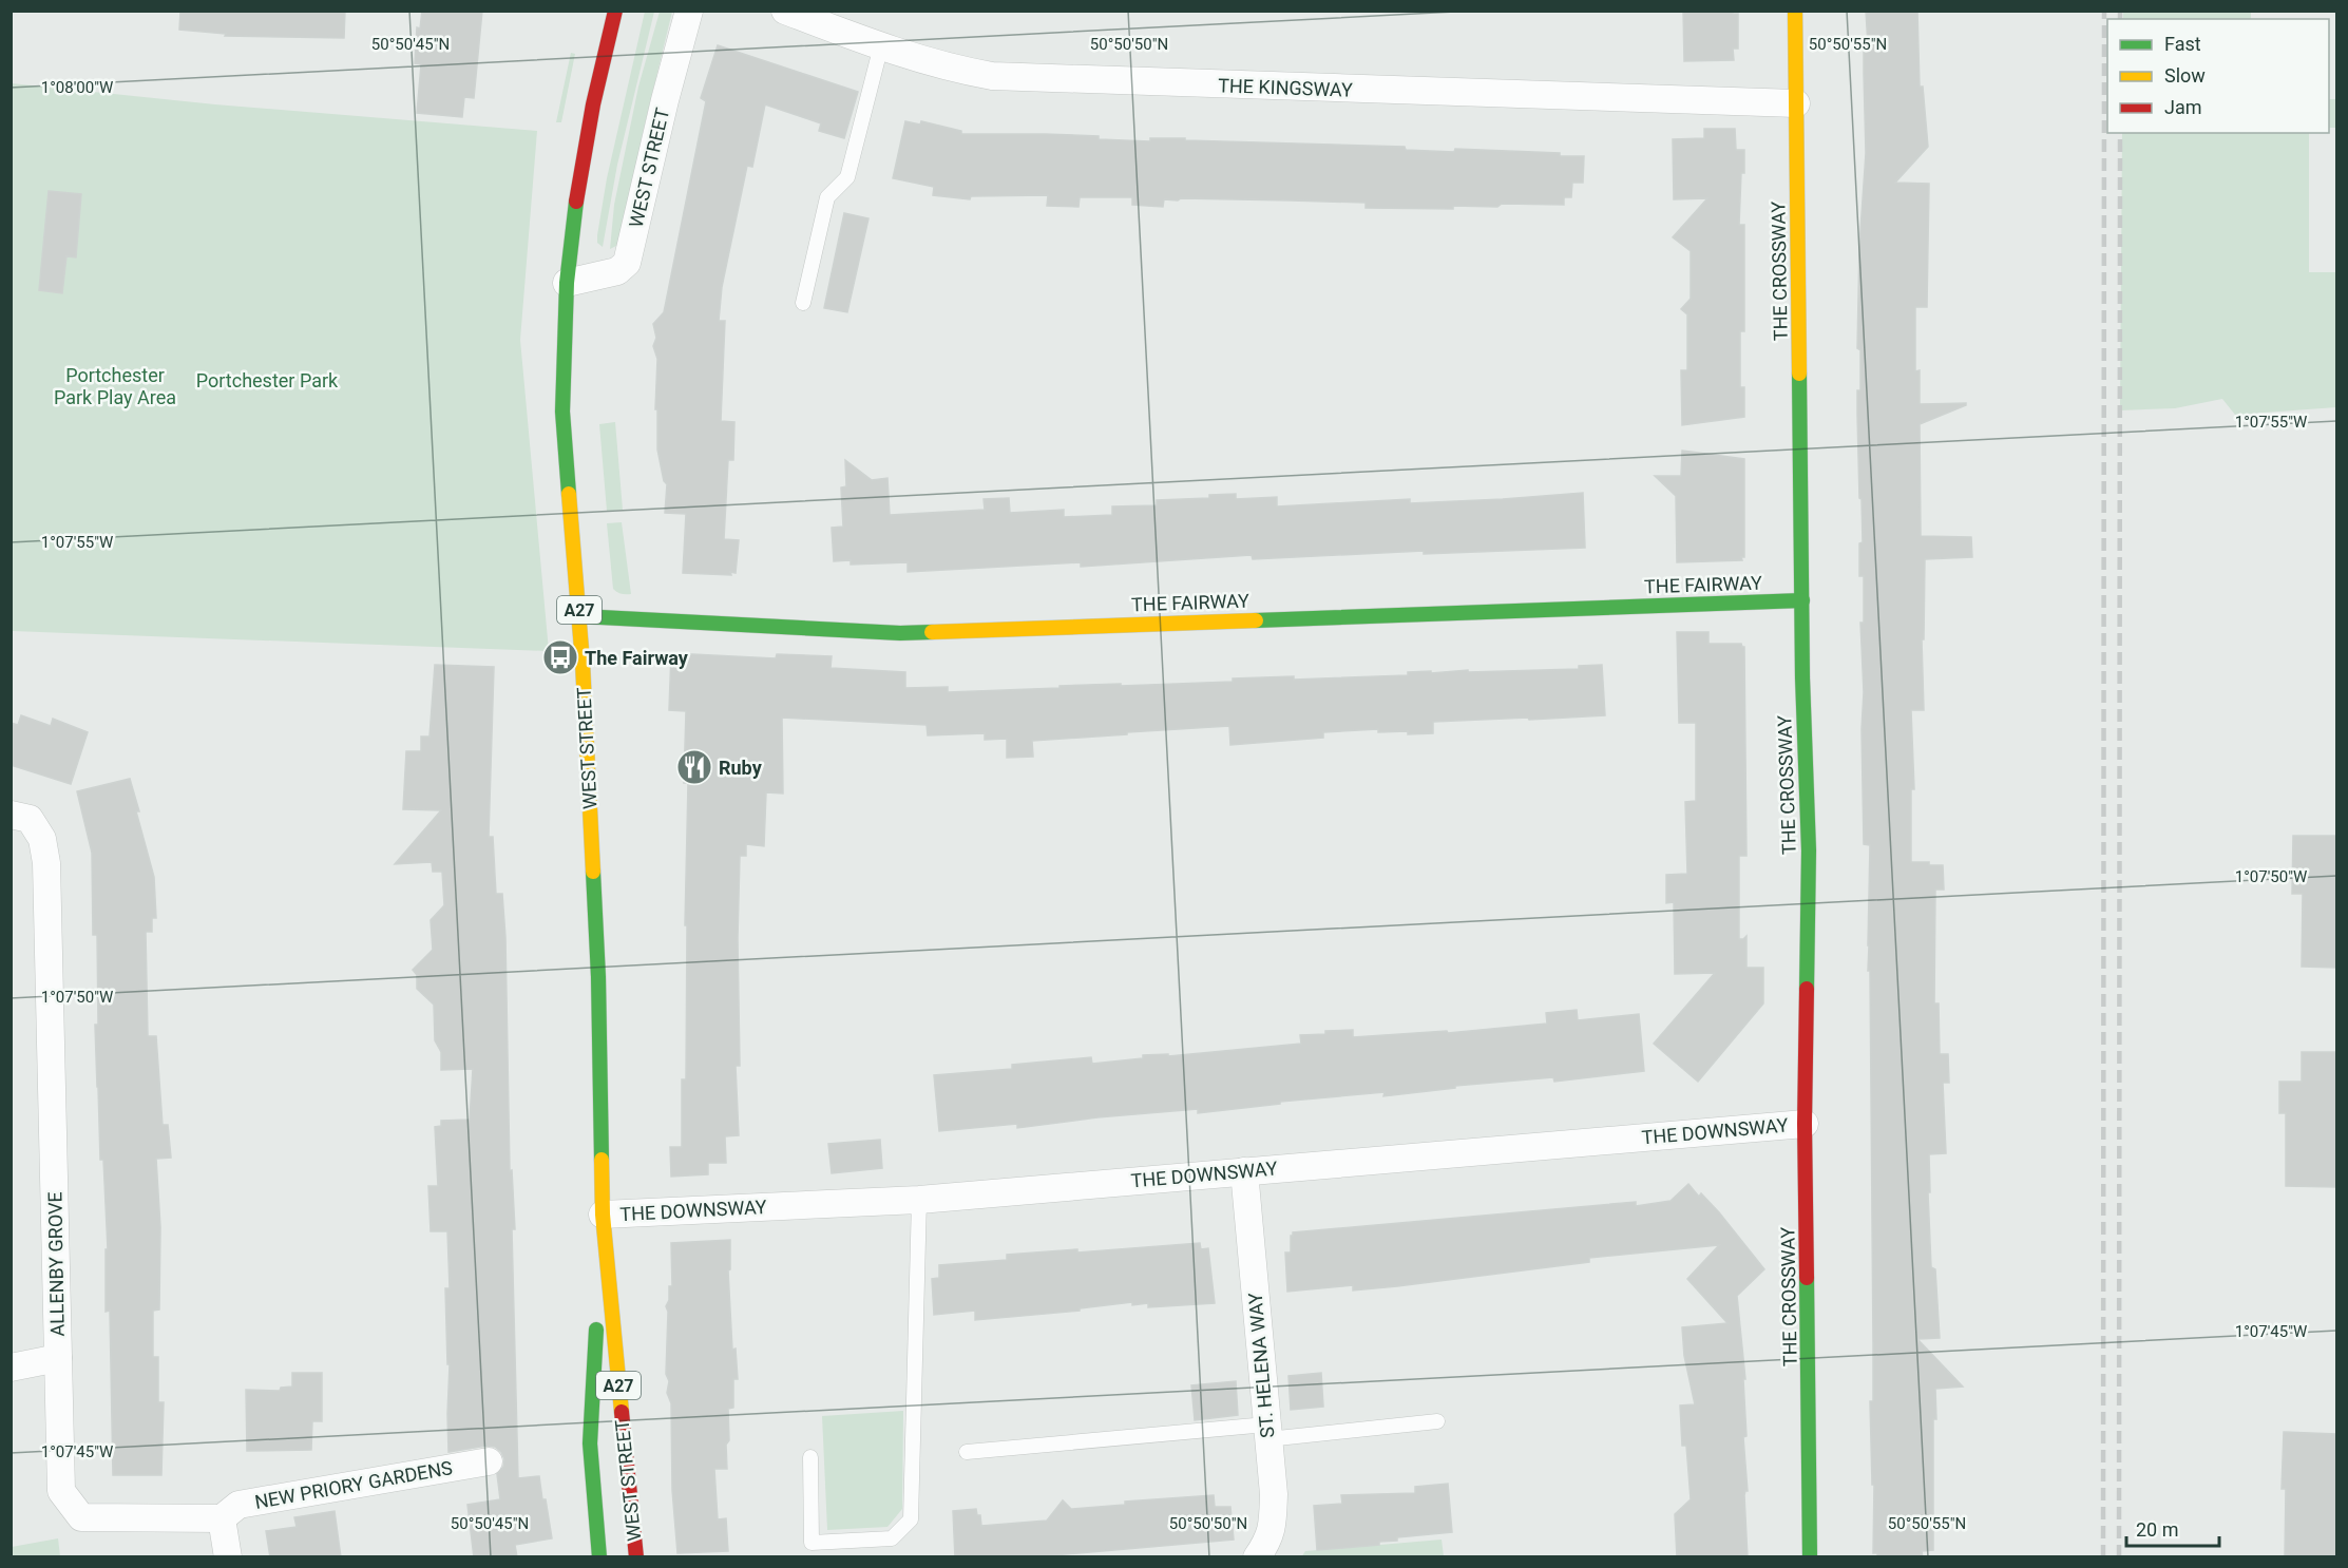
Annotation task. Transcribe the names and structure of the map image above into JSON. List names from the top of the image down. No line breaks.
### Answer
{"streets":{"street":["THE KINGSWAY","WEST STREET","THE CROSSWAY","THE FAIRWAY","A27","THE DOWNSWAY","ALLENBY GROVE","ST. HELENA WAY","NEW PRIORY GARDENS"]},"crossings":[["THE KINGSWAY","THE CROSSWAY"],["WEST STREET","THE FAIRWAY"],["WEST STREET","THE DOWNSWAY"],["THE CROSSWAY","THE FAIRWAY"],["THE CROSSWAY","THE DOWNSWAY"],["THE DOWNSWAY","ST. HELENA WAY"],["ALLENBY GROVE","NEW PRIORY GARDENS"]],"parks":["Portchester Park Play Area","Portchester Park"],"places":{"bus stop":["The Fairway"],"restaurant":["Ruby"]},"legend":["Fast","Slow","Jam"],"scale_bar":"20 m","coordinates":["50°50'45\"N","50°50'50\"N","50°50'55\"N","1°08'00\"W","1°07'55\"W","1°07'50\"W","1°07'45\"W"]}
